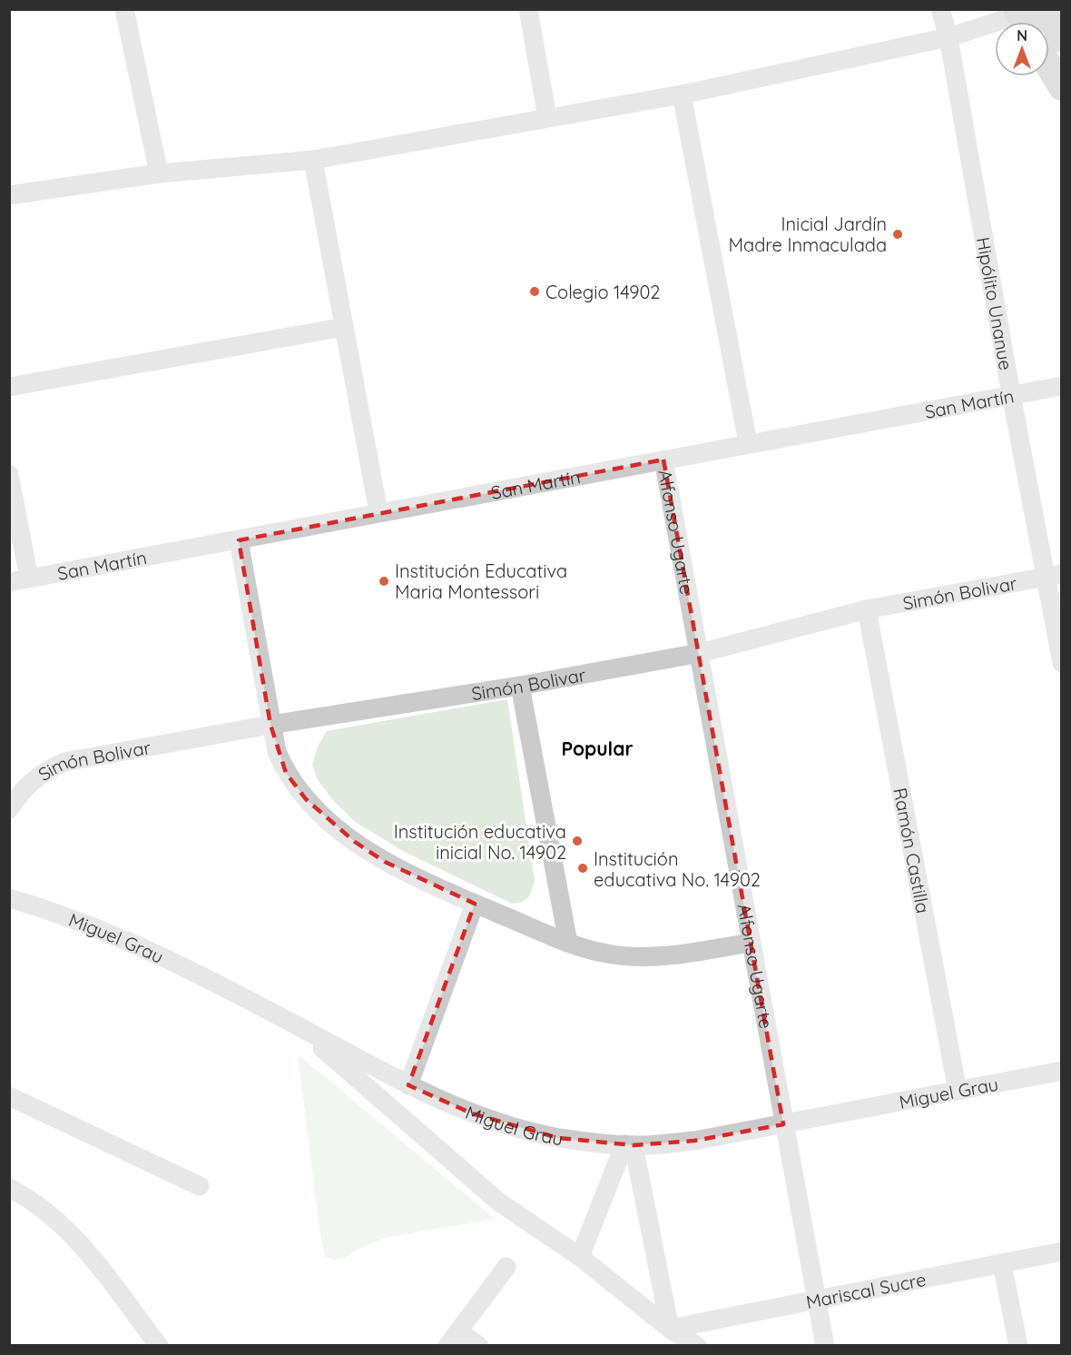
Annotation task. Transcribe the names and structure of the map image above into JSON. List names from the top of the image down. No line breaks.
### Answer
{"streets":{"street":["Hipólito Unanue","San Martín","Alfonso Ugarte","Simón Bolivar","Ramón Castilla","Miguel Grau","Mariscal Sucre"]},"crossings":[["Hipólito Unanue","San Martín"],["Hipólito Unanue","Simón Bolivar"],["San Martín","Alfonso Ugarte"],["Alfonso Ugarte","Simón Bolivar"],["Alfonso Ugarte","Miguel Grau"],["Alfonso Ugarte","Mariscal Sucre"],["Simón Bolivar","Ramón Castilla"],["Ramón Castilla","Miguel Grau"]],"districts":["Popular"],"places":["Inicial Jardín Madre Inmaculada","Colegio 14902","Institución Educativa Maria Montessori","Institución educativa inicial No. 14902","Institución educativa No. 14902"],"north":"top"}
